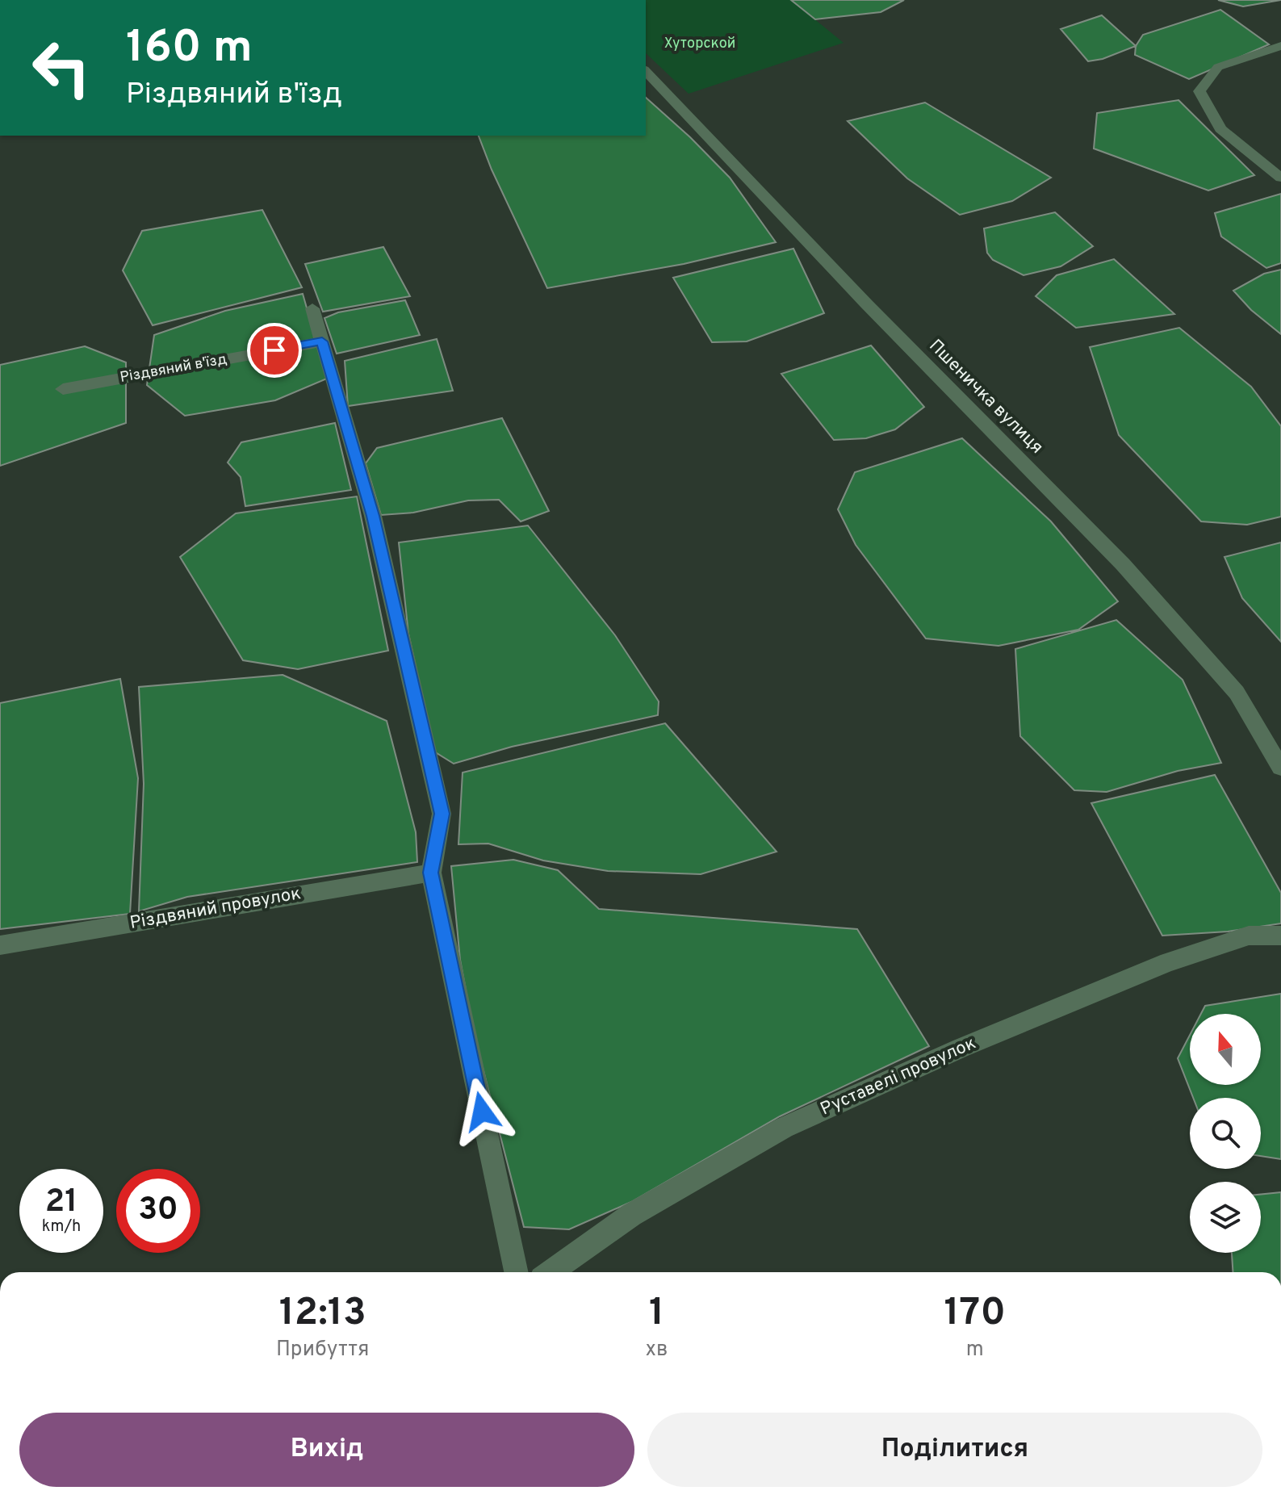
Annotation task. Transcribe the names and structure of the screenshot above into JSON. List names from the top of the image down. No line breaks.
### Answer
{"streets":{"street":["Різдвяний в'їзд","Пшеничка вулиця","Різдвяний провулок","Руставелі провулок"]},"parks":["Хуторской"],"north":"top","page":{"turn":["160 m","Різдвяний в'їзд"],"speed":"21 km/h","limit":"30","eta":["12:13","Прибуття","1","хв","170","m"],"buttons":["Вихід","Поділитися"]}}
